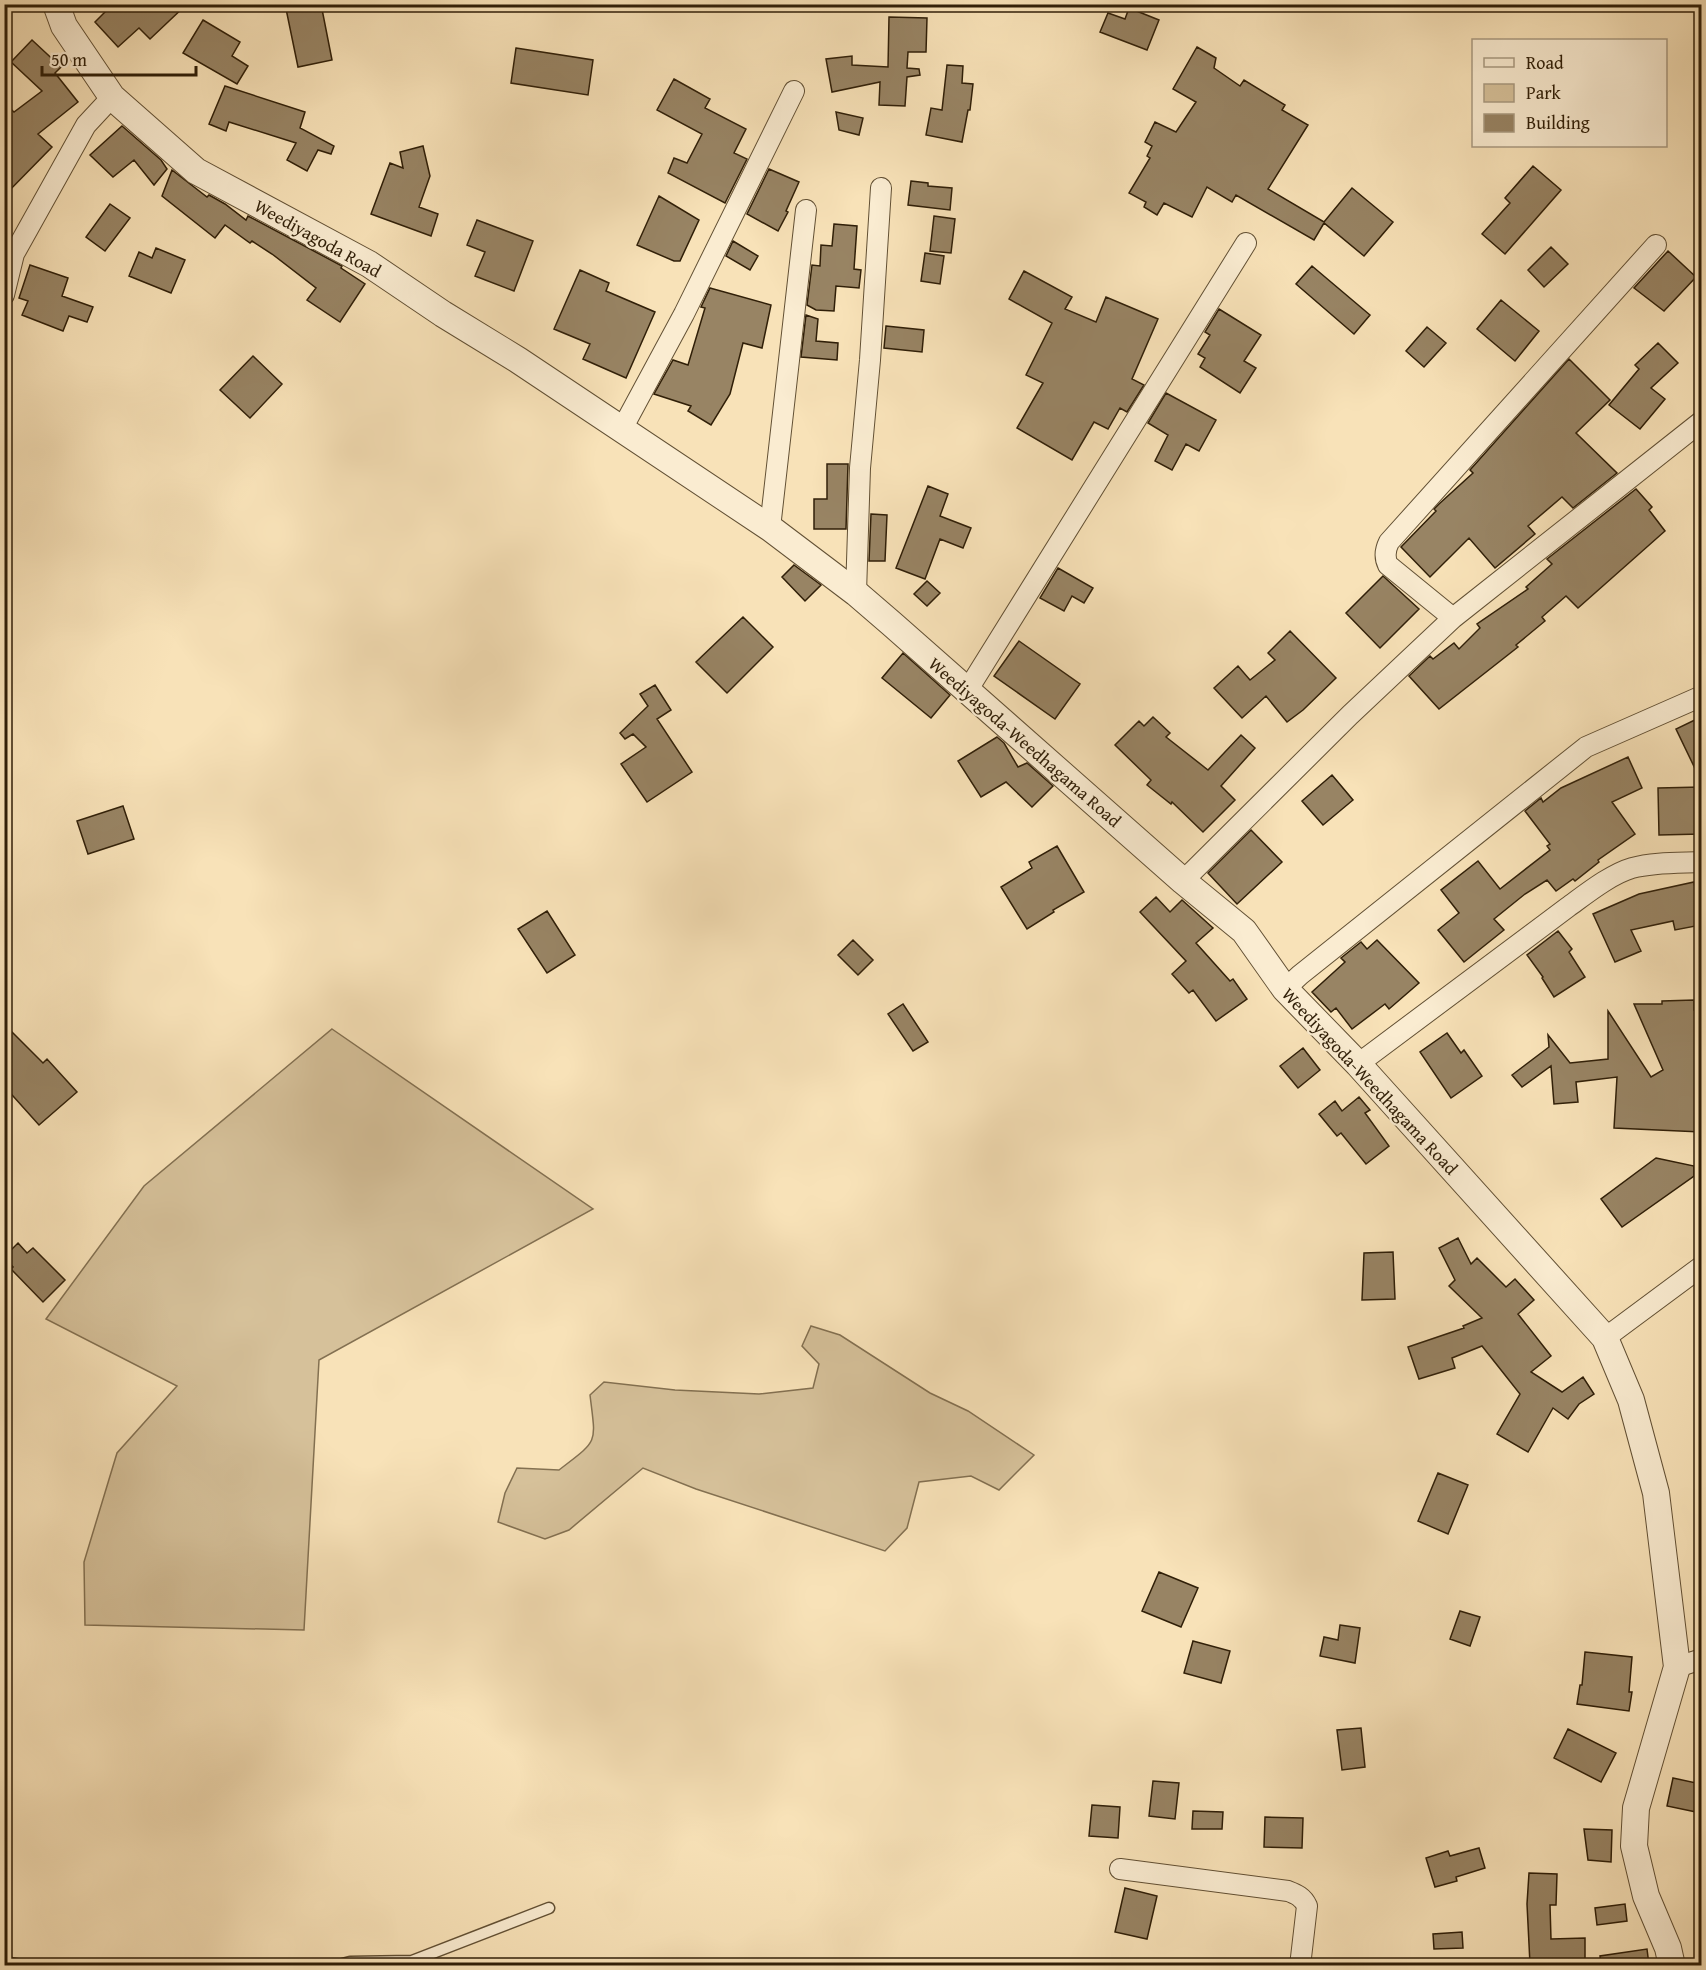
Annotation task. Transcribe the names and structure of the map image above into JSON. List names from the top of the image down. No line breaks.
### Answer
{"streets":{"street":["Weediyagoda Road","Weediyagoda-Weedhagama Road"]},"crossings":[["Weediyagoda Road","Weediyagoda-Weedhagama Road"]],"legend":["Road","Park","Building"],"scale_bar":"50 m"}
